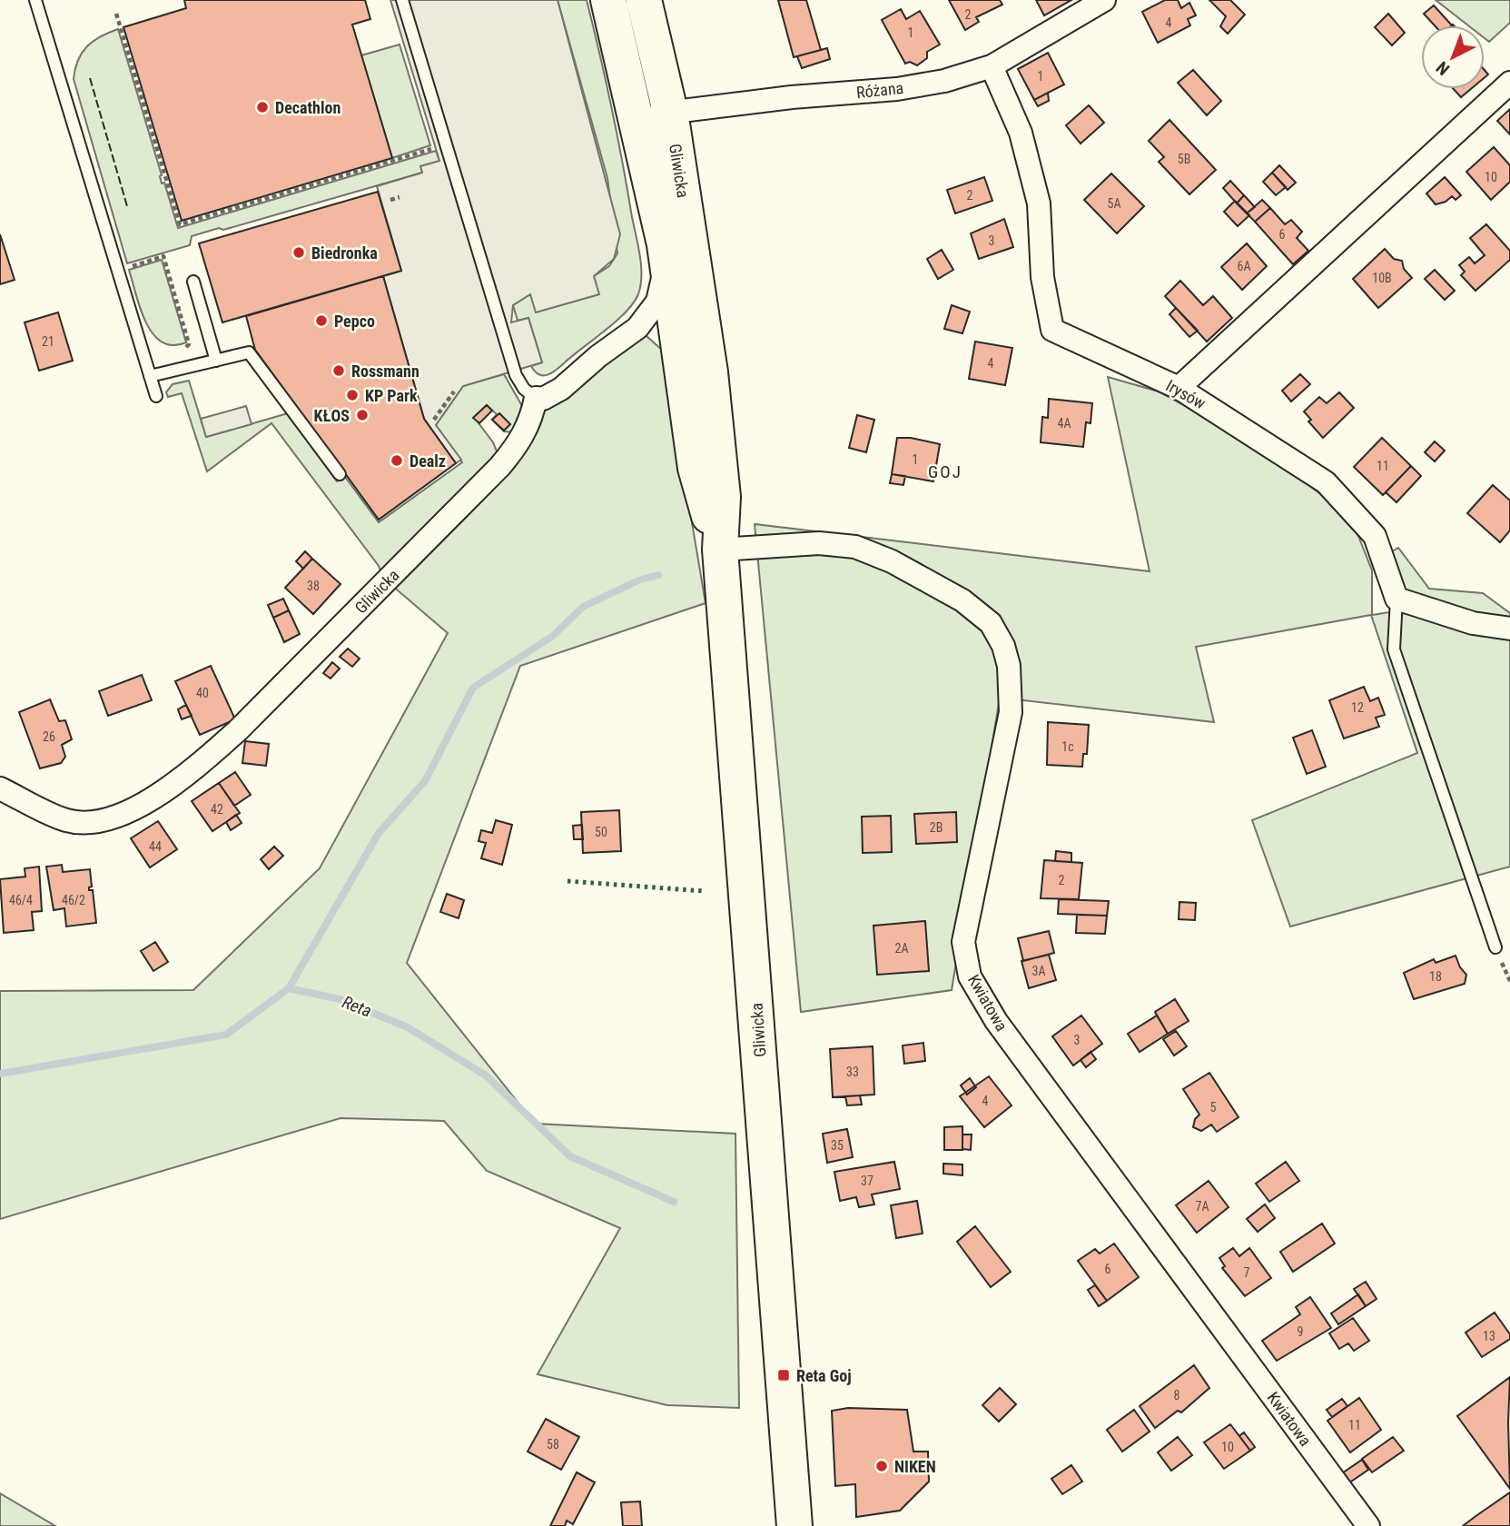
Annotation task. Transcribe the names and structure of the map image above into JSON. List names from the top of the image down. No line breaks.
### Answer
{"streets":{"main road":["Gliwicka"],"street":["Różana","Irysów","Kwiatowa"]},"crossings":[["Różana","Gliwicka"],["Różana","Irysów"],["Gliwicka","Kwiatowa"]],"districts":["GOJ"],"water":["Reta"],"places":{"other":["Decathlon","Biedronka","Pepco","Rossmann","KP Park","KŁOS","Dealz","NIKEN"],"transit":["Reta Goj"]},"house_numbers":["2","4","1","1","5B","10","2","5A","6","3","6A","10B","21","4","4A","1","11","38","40","12","26","1c","42","2B","50","44","2","46/4","46/2","2A","3A","18","3","33","4","5","35","37","7A","6","7","9","13","8","11","58","10"],"north":"bottom left"}
